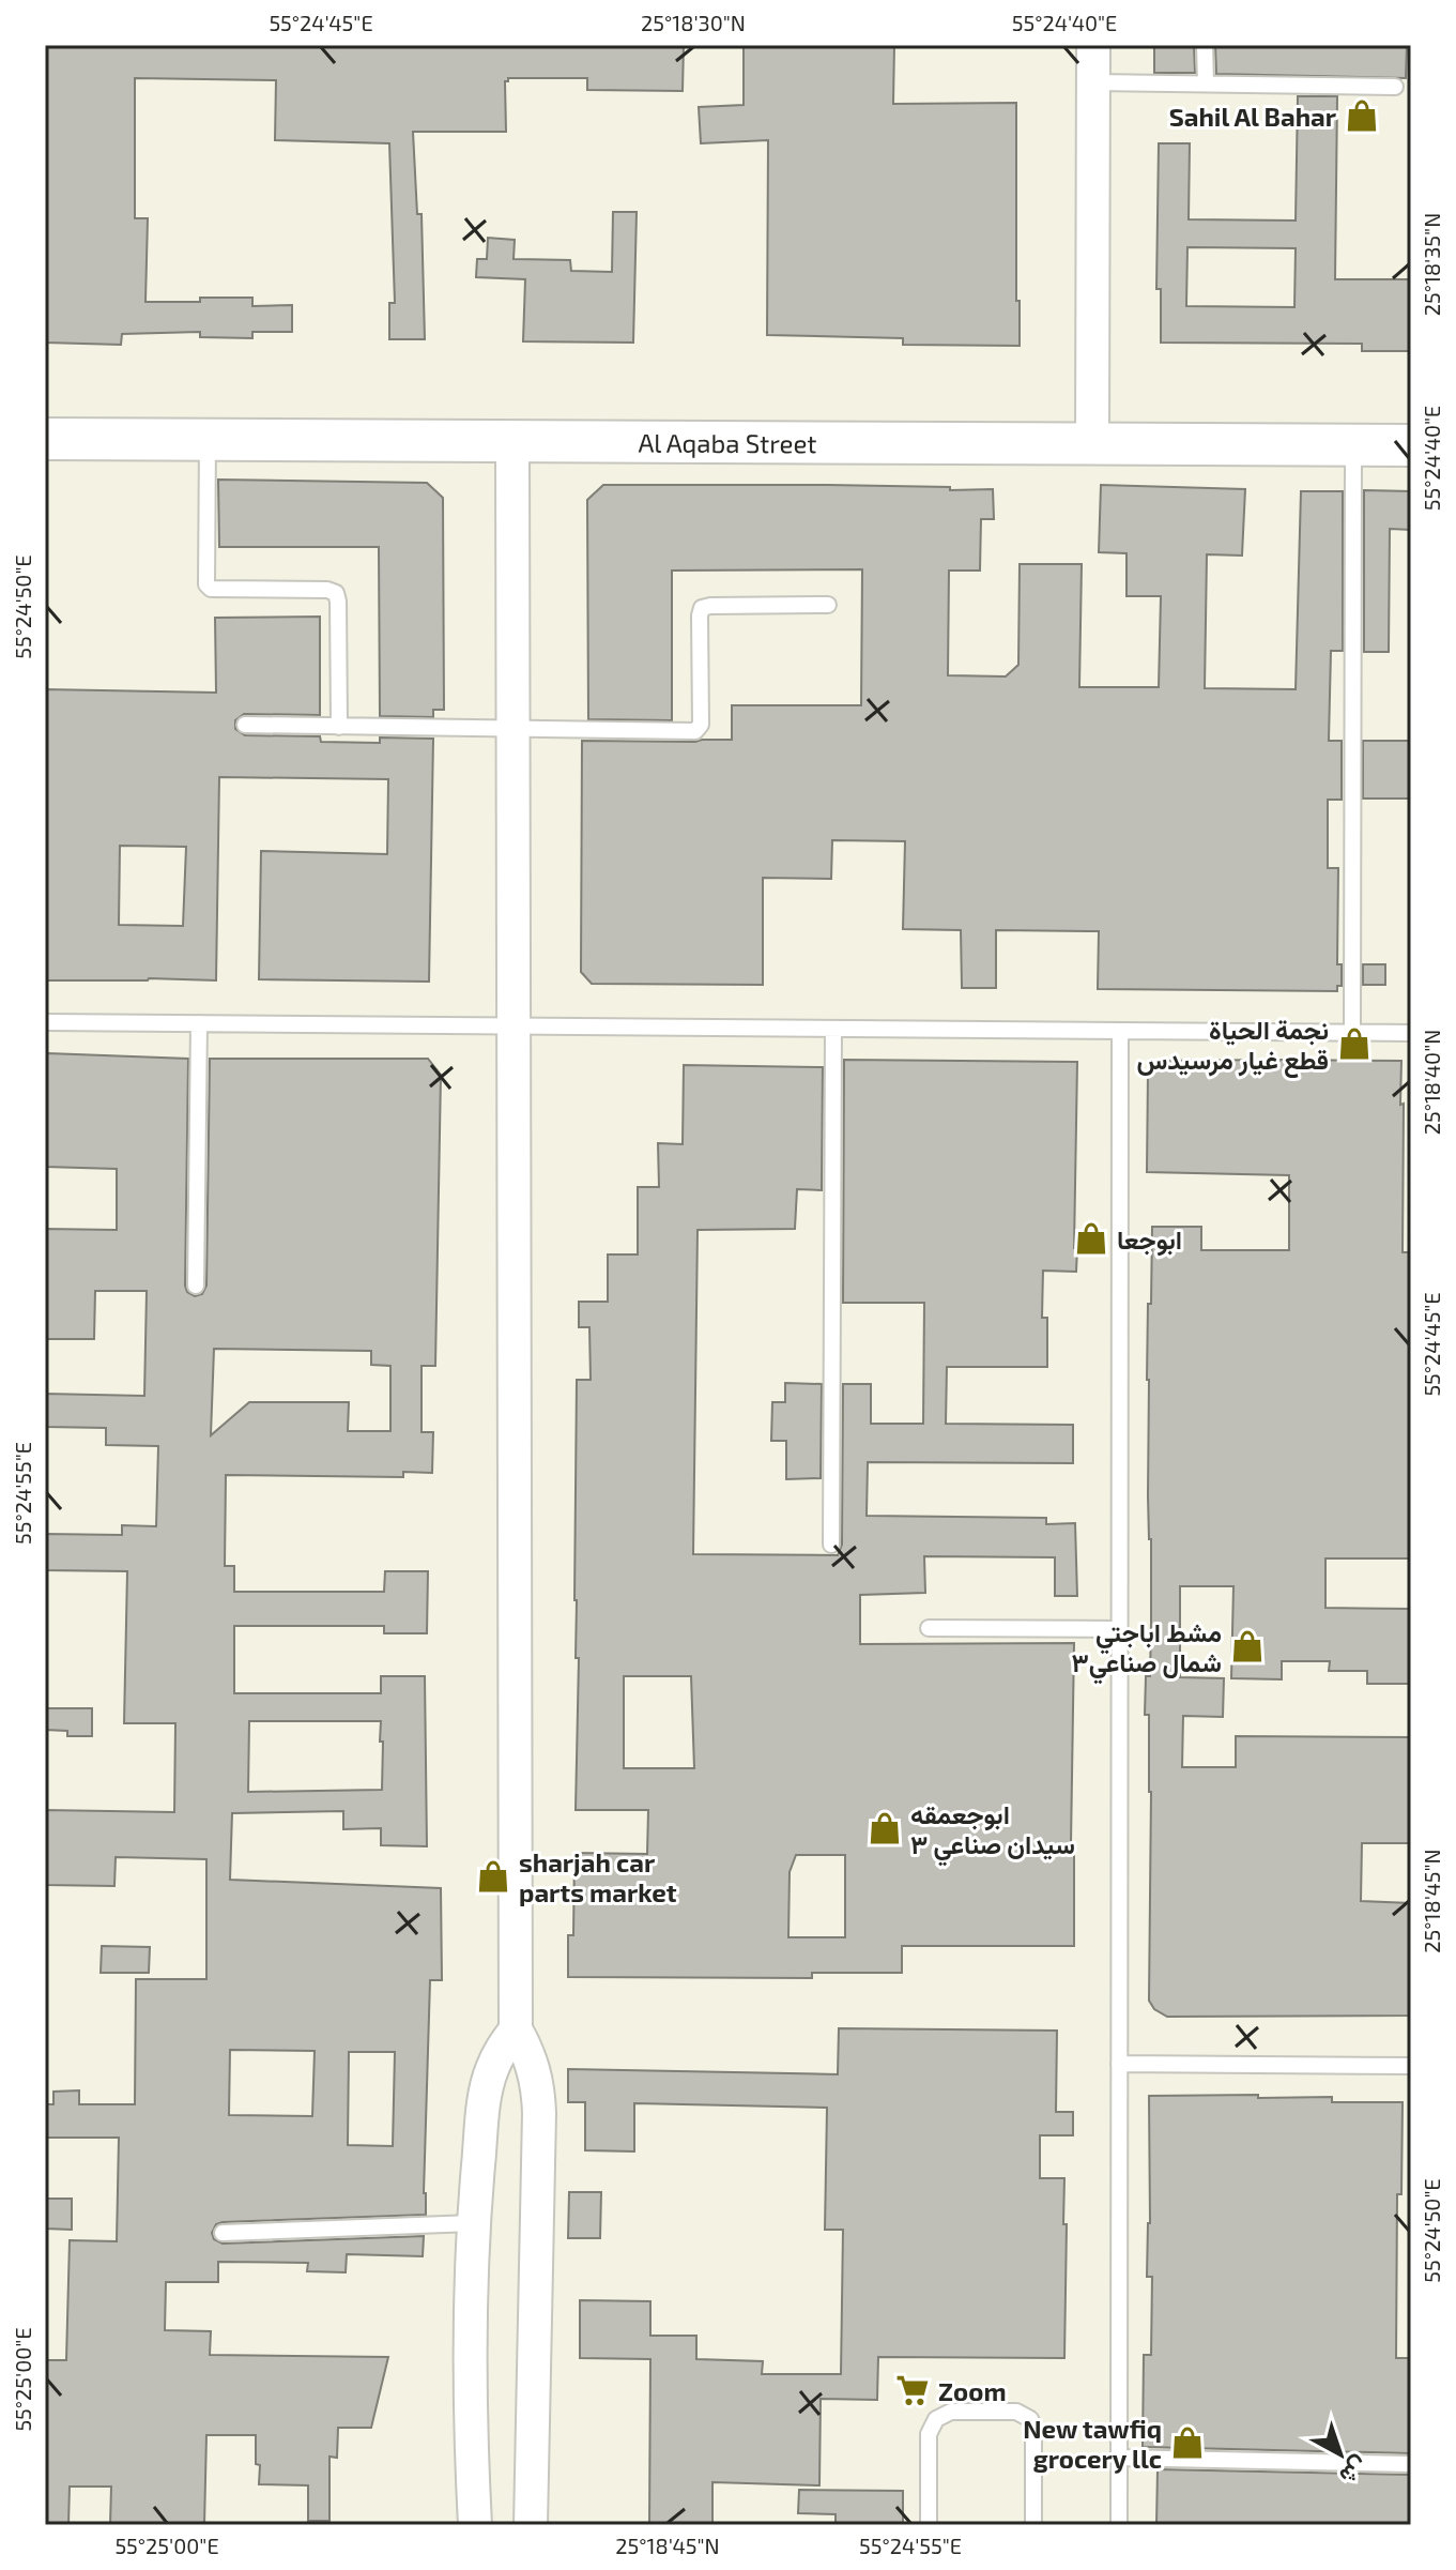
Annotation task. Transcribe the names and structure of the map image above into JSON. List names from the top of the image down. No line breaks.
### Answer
{"streets":{"street":["Al Aqaba Street"]},"places":{"shop":["Sahil Al Bahar","نجمة الحياة قطع غيار مرسيدس","ابوجعا","مشط اباجتي شمال صناعي٣","ابوجعمقه سيدان صناعي ٣","sharjah car parts market","New tawfiq grocery llc"],"supermarket":["Zoom"]},"north":"bottom right","coordinates":["55°24'45\"E","25°18'30\"N","55°24'40\"E","25°18'35\"N","55°24'50\"E","25°18'40\"N","55°24'55\"E","25°18'45\"N","55°25'00\"E"]}
